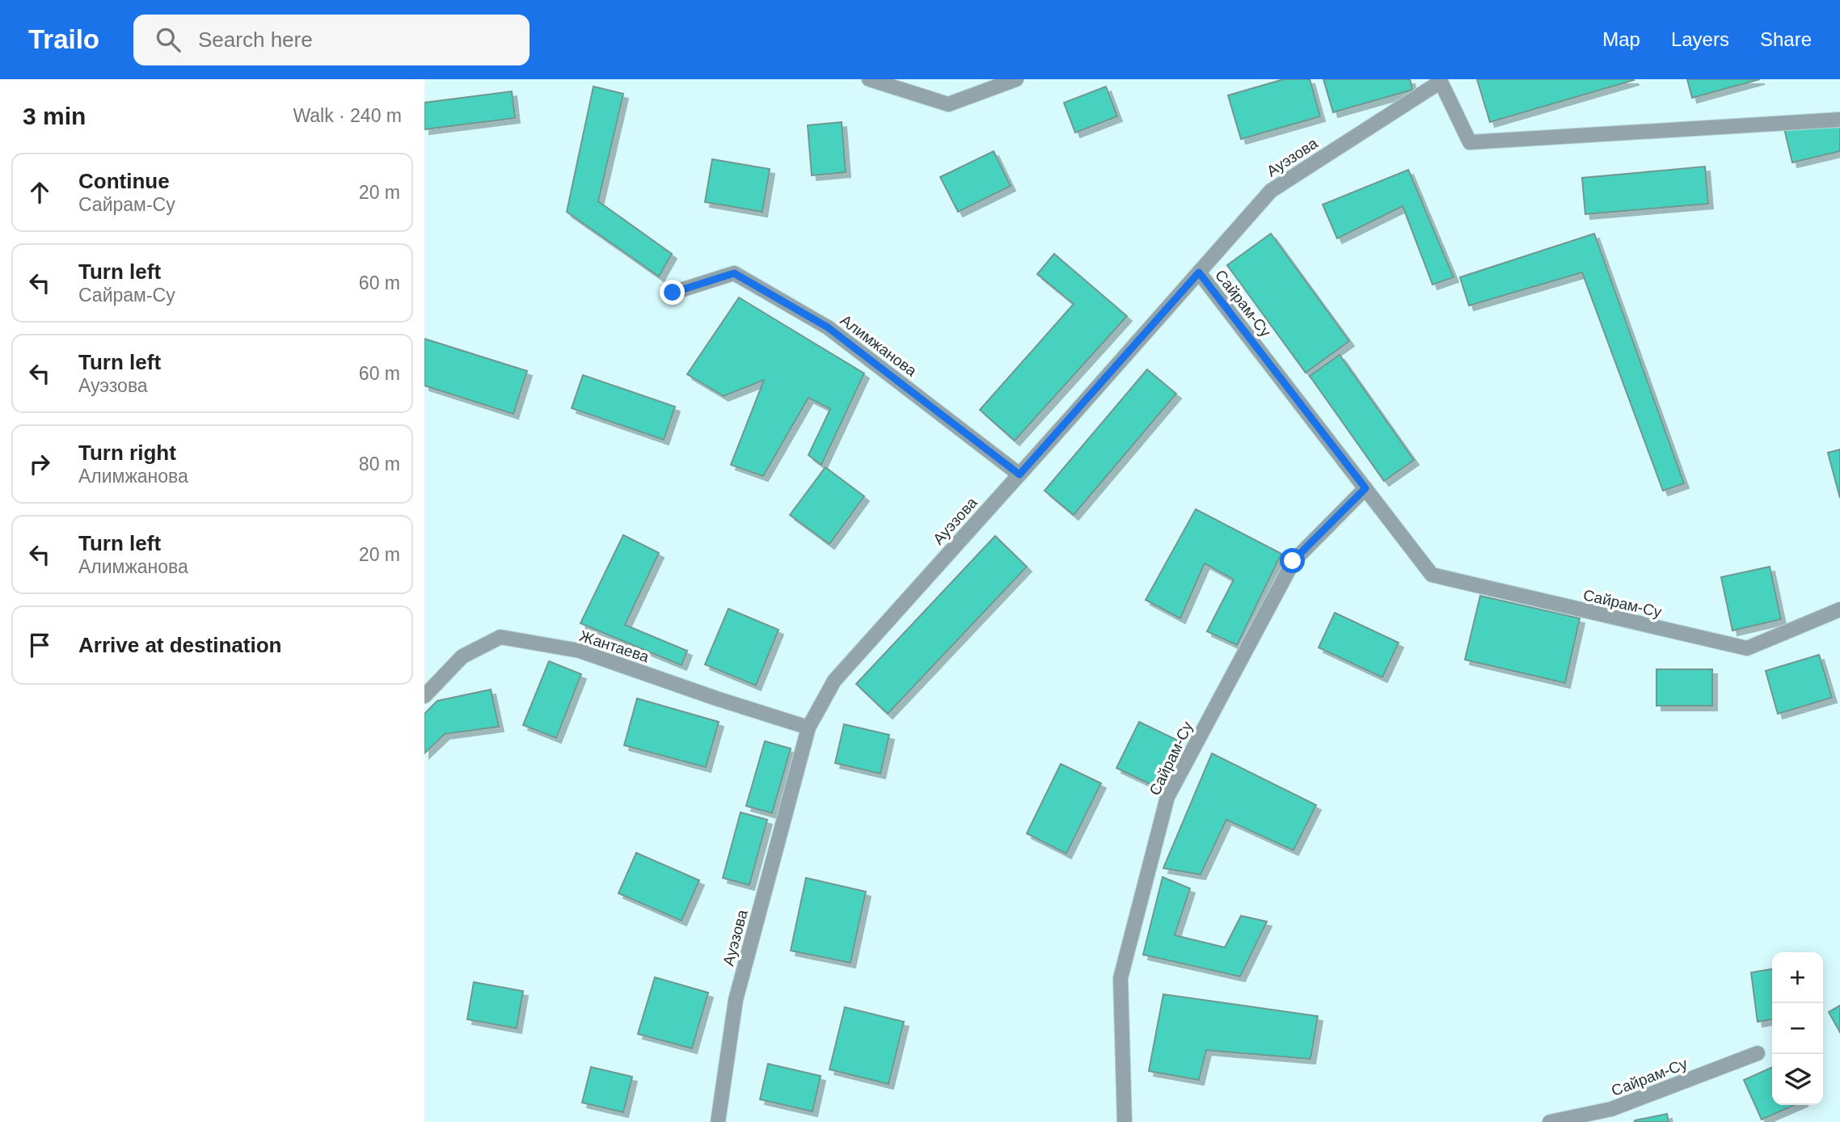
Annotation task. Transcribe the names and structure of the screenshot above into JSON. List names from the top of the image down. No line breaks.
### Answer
{"streets":{"street":["Ауэзова","Сайрам-Су","Алимжанова","Жантаева"]},"crossings":[["Ауэзова","Сайрам-Су"],["Ауэзова","Алимжанова"],["Ауэзова","Жантаева"]],"page":{"header":"Trailo","search":"Search here","nav":["Map","Layers","Share"],"heading":["3 min","Walk · 240 m"],"list":[["Continue","Сайрам-Су","20 m"],["Turn left","Сайрам-Су","60 m"],["Turn left","Ауэзова","60 m"],["Turn right","Алимжанова","80 m"],["Turn left","Алимжанова","20 m"],"Arrive at destination"],"map_buttons":["+","−"]}}
